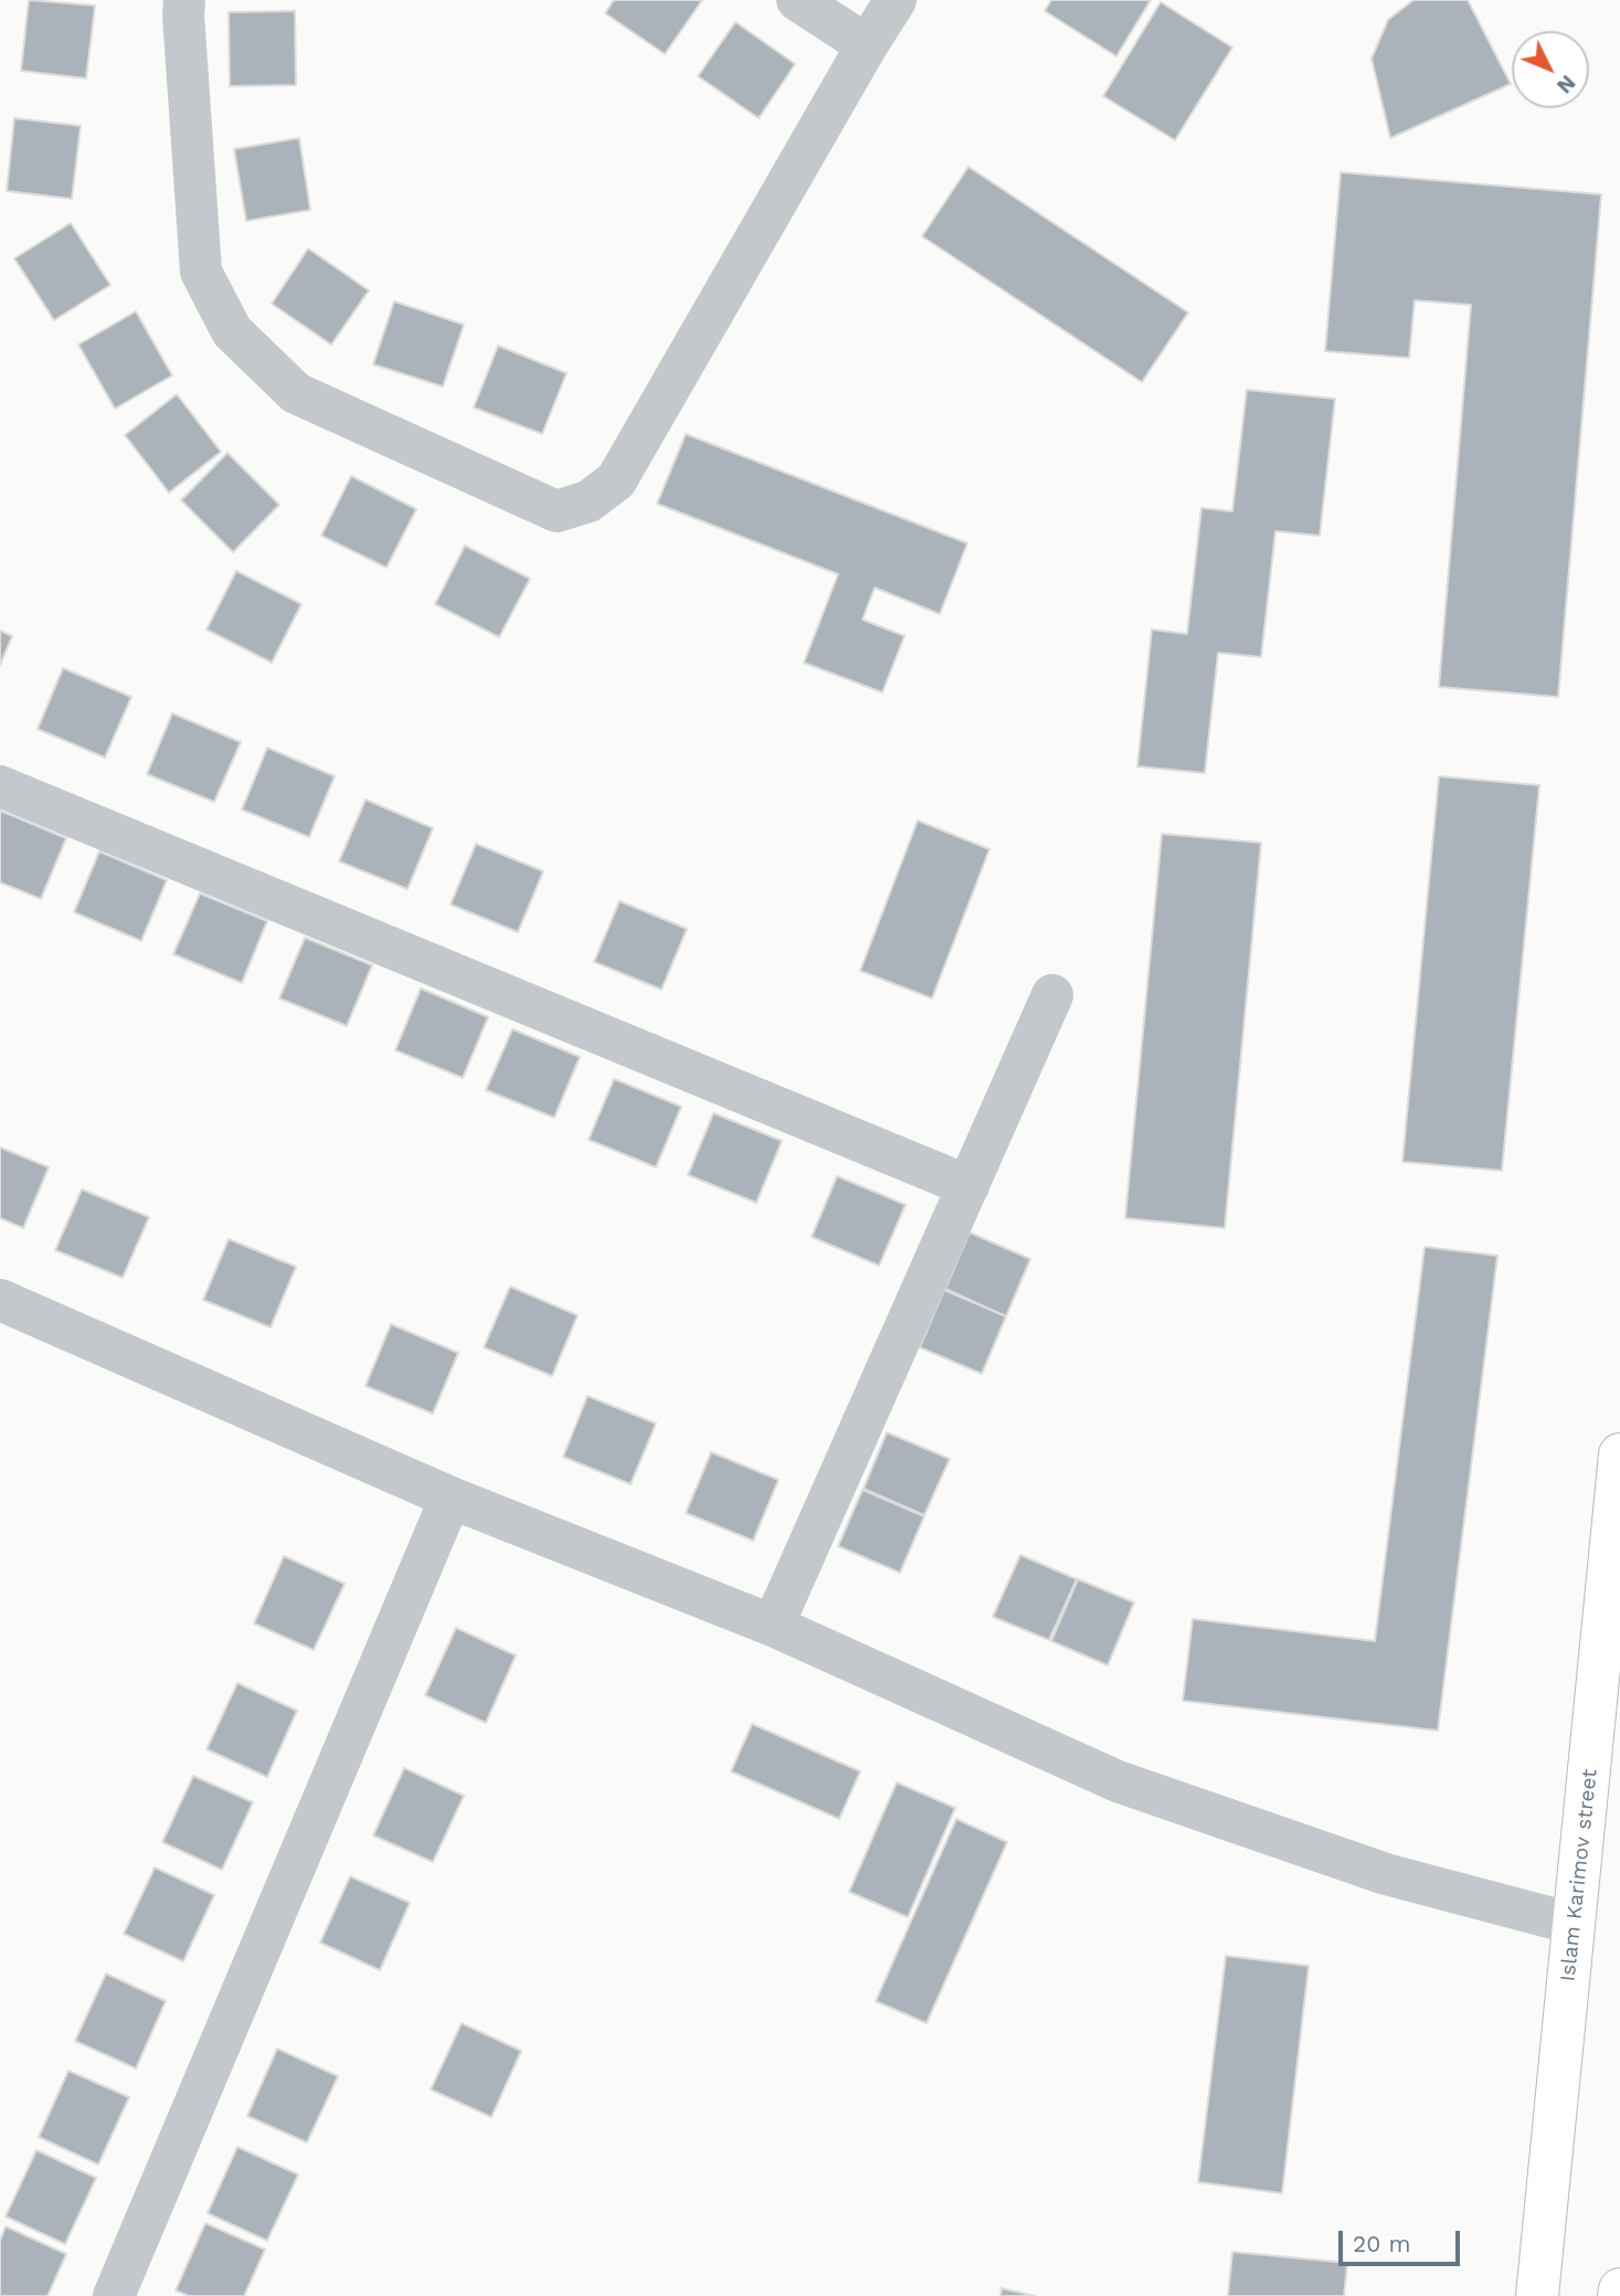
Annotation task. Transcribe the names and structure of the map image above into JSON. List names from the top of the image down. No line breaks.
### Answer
{"streets":{"main road":["Islam Karimov street"]},"scale_bar":"20 m","north":"bottom right"}
